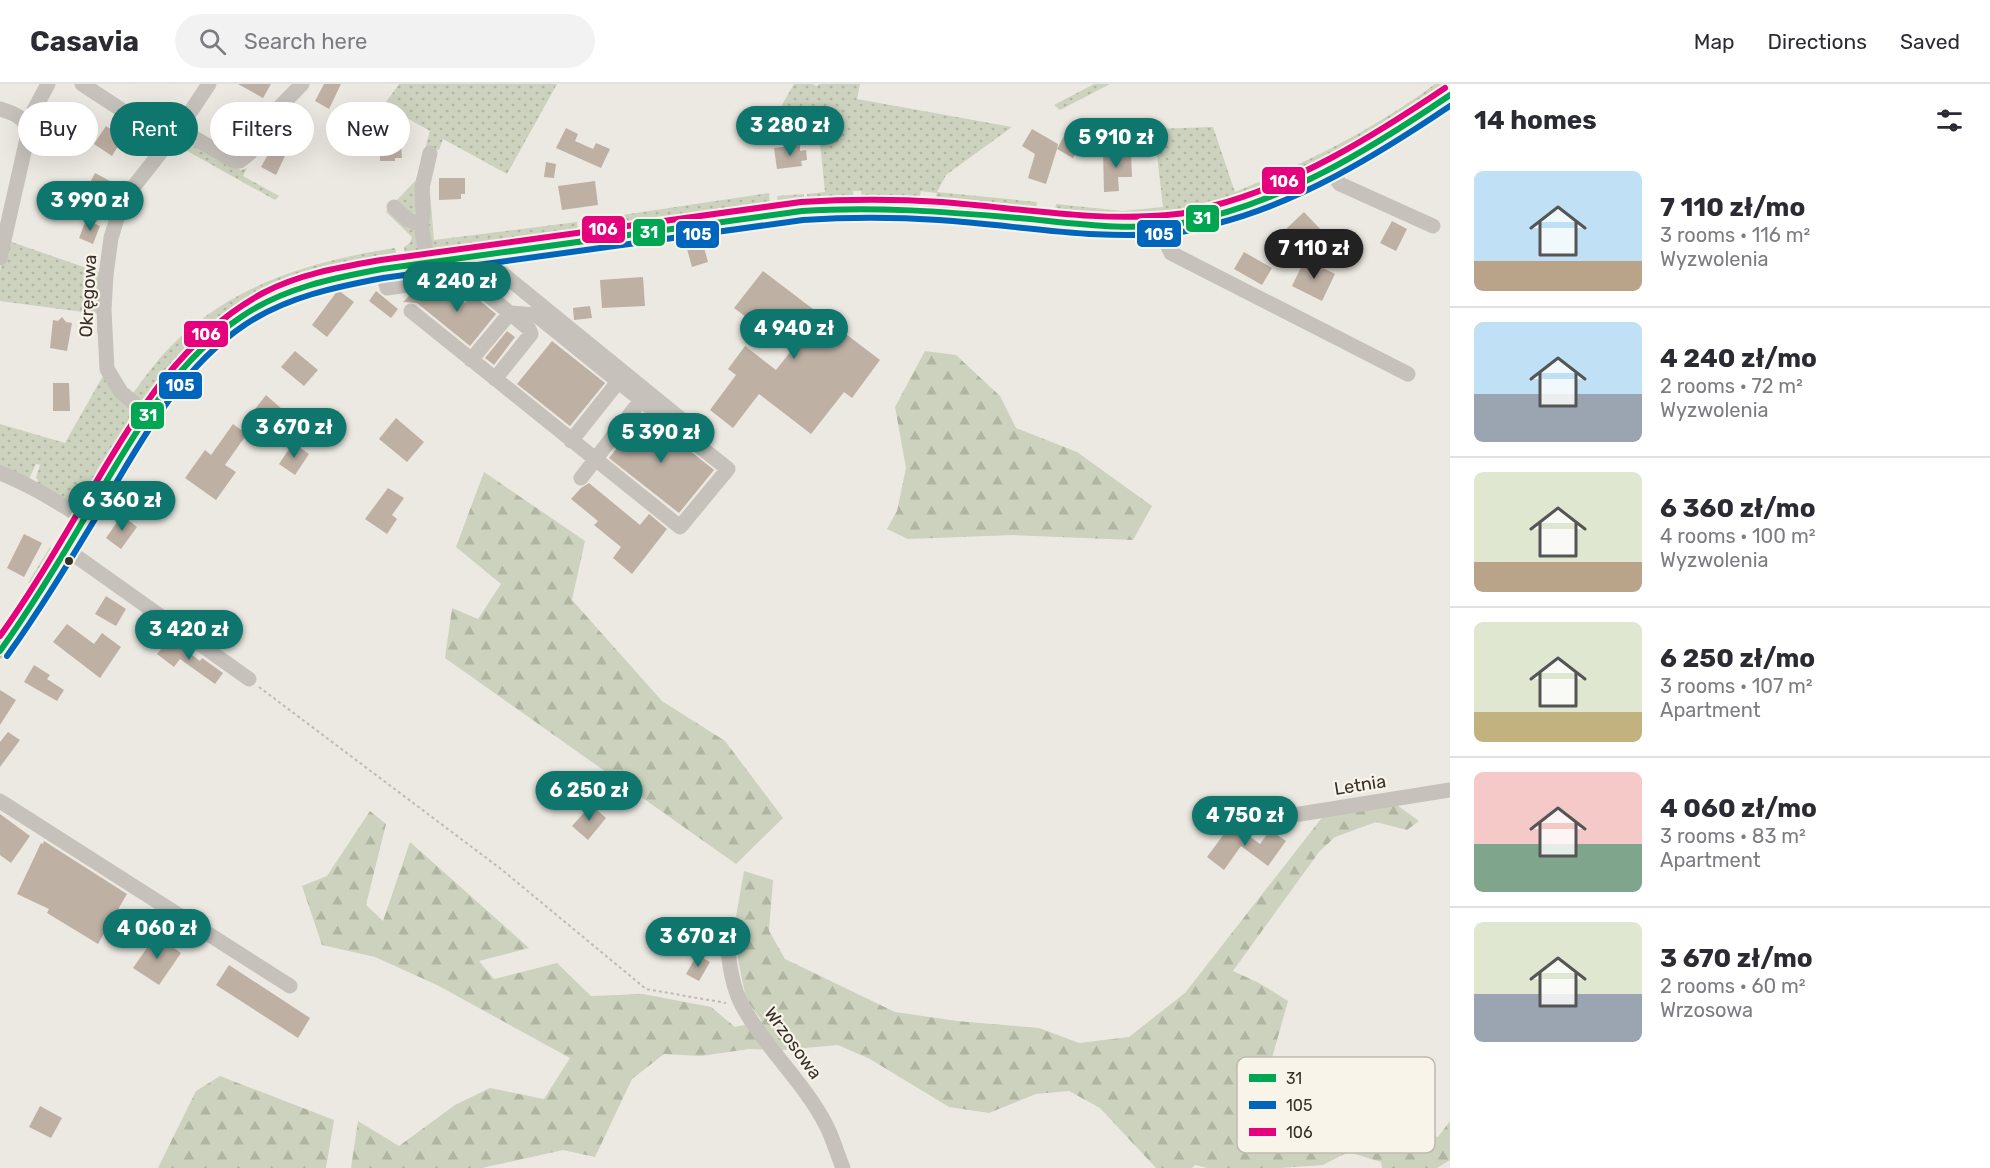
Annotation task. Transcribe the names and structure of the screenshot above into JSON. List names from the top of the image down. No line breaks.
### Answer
{"streets":{"street":["Okręgowa","Letnia","Wrzosowa"]},"lines":["transit line 106","transit line 31","transit line 105"],"legend":["31","105","106"],"page":{"header":"Casavia","search":"Search here","nav":["Map","Directions","Saved"],"heading":"14 homes","chip":["Buy","Rent","Filters","New"],"price":["3 280 zł","5 910 zł","3 990 zł","7 110 zł","4 240 zł","4 940 zł","3 670 zł","5 390 zł","6 360 zł","3 420 zł","6 250 zł","4 750 zł","4 060 zł","3 670 zł"],"list":[{"name":"7 110 zł/mo","note":"3 rooms · 116 m² · Wyzwolenia"},{"name":"4 240 zł/mo","note":"2 rooms · 72 m² · Wyzwolenia"},{"name":"6 360 zł/mo","note":"4 rooms · 100 m² · Wyzwolenia"},{"name":"6 250 zł/mo","note":"3 rooms · 107 m² · Apartment"},{"name":"4 060 zł/mo","note":"3 rooms · 83 m² · Apartment"},{"name":"3 670 zł/mo","note":"2 rooms · 60 m² · Wrzosowa"}]}}
